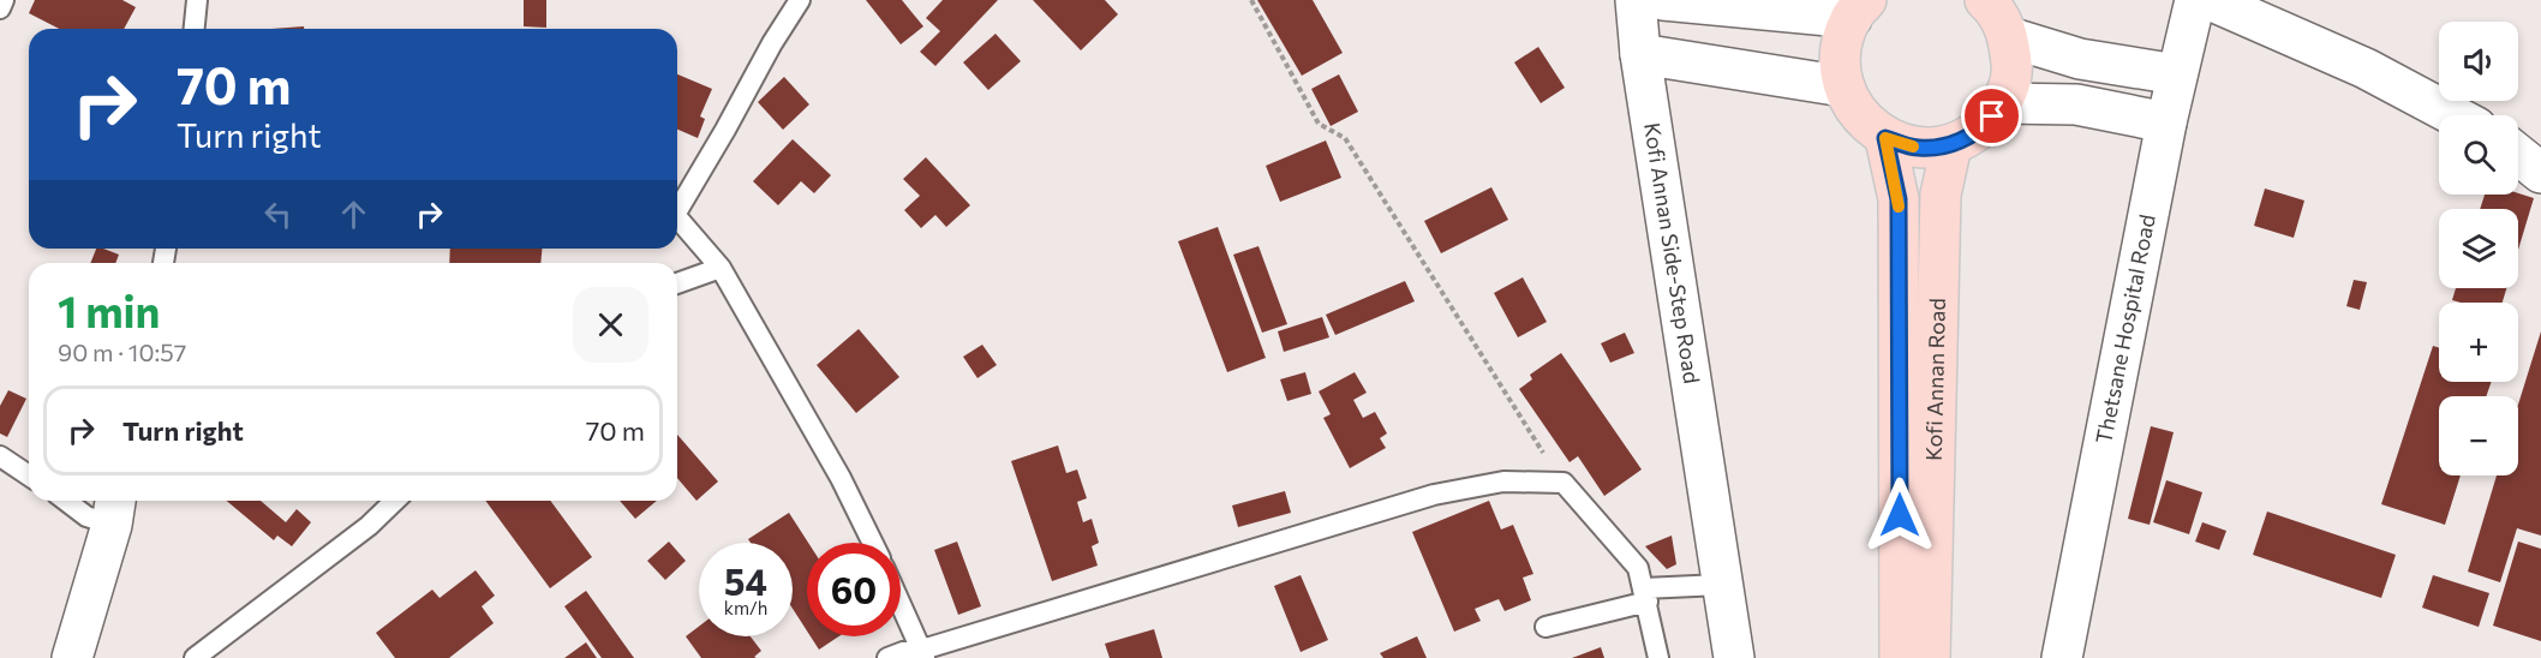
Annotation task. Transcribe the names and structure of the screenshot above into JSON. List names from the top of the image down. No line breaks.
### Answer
{"streets":{"main road":["Kofi Annan Road"],"street":["Kofi Annan Side-Step Road","Thetsane Hospital Road"]},"page":{"map_buttons":["+","−"],"turn":["70 m","Turn right"],"heading":["1 min","90 m · 10:57"],"list":[{"name":"Turn right","value":"70 m"}],"speed":"54 km/h","limit":"60"}}
